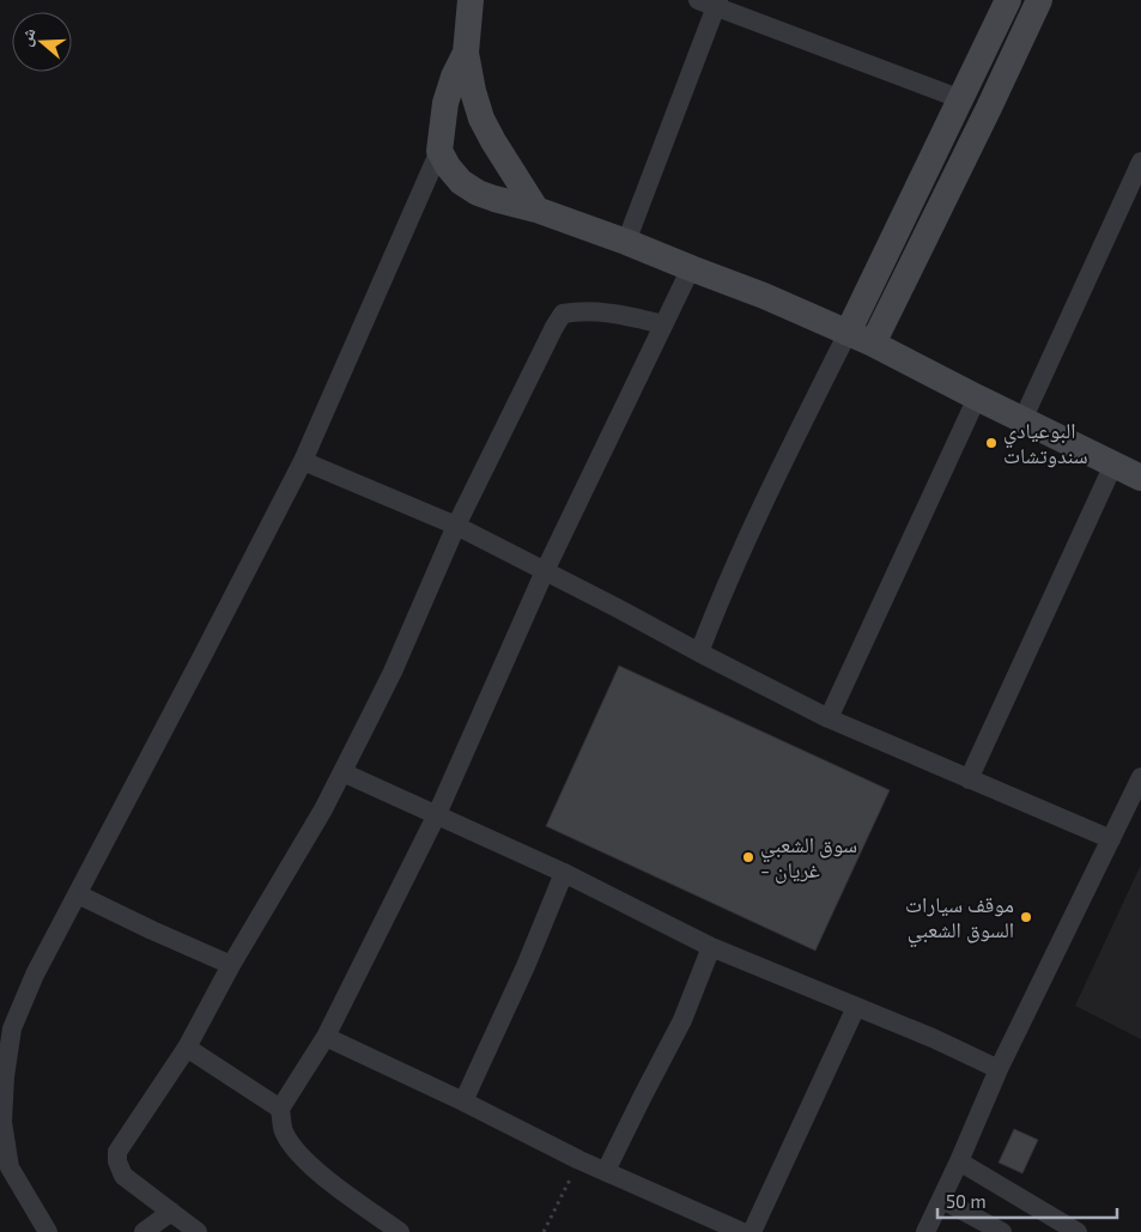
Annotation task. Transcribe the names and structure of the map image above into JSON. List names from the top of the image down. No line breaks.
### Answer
{"places":["البوعيادي سندوتشات","سوق الشعبي - غريان","موقف سيارات السوق الشعبي"],"scale_bar":"50 m","north":"left"}
